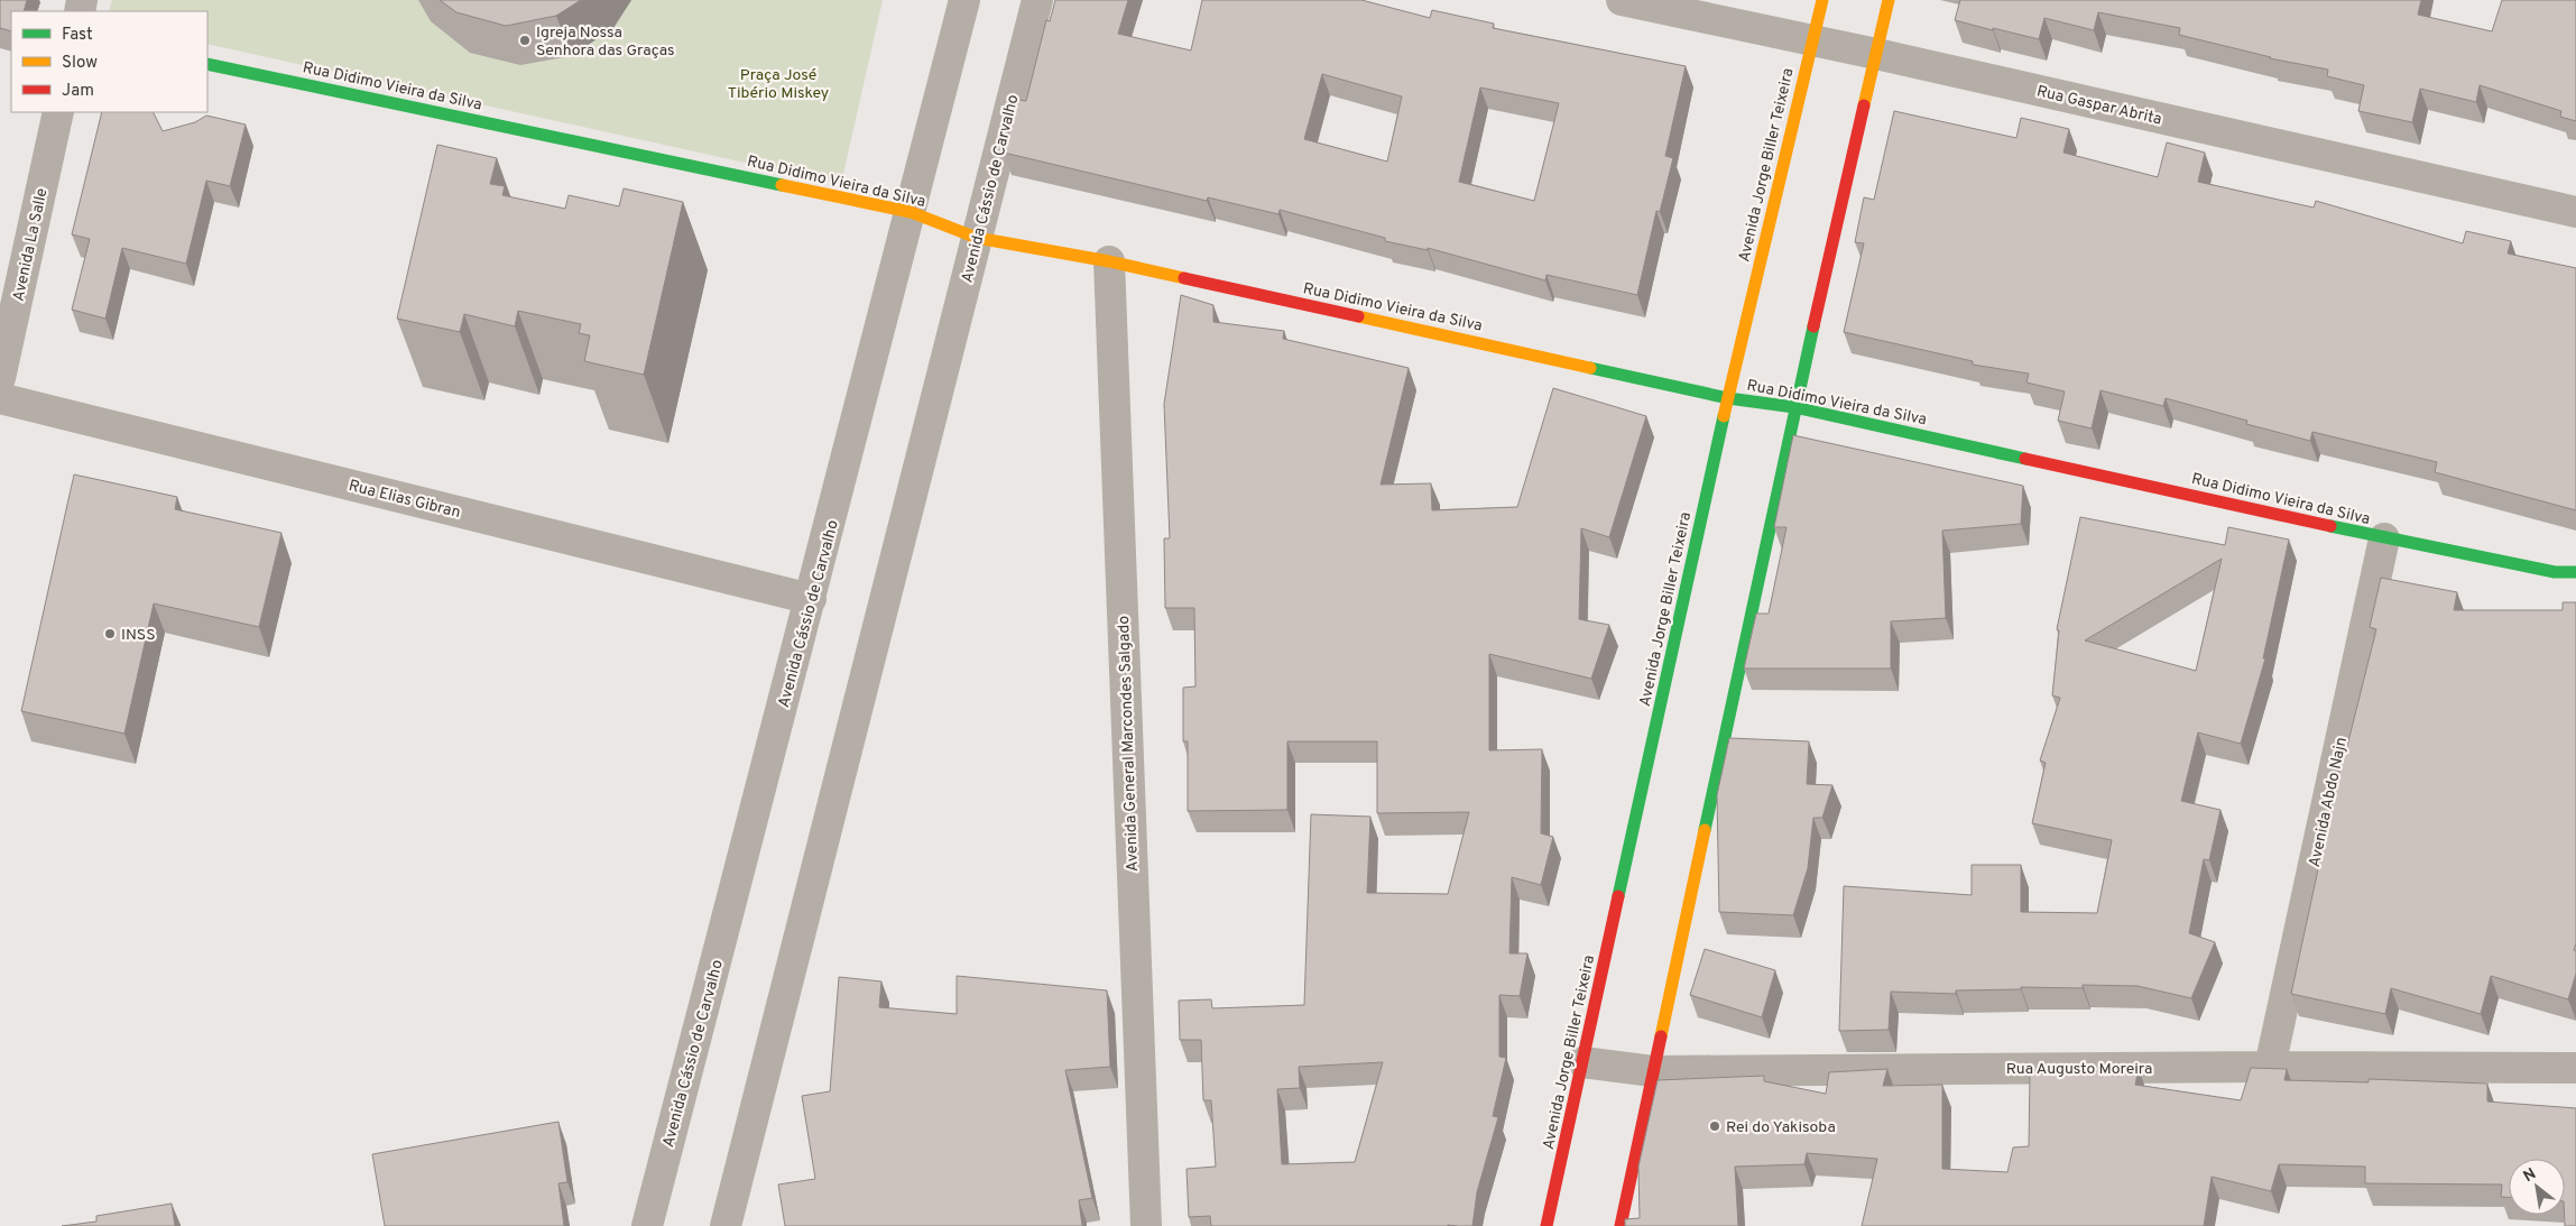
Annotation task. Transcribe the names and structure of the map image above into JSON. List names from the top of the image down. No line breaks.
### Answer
{"streets":{"street":["Rua Didimo Vieira da Silva","Rua Gaspar Abrita","Avenida Jorge Biller Teixeira","Avenida Cássio de Carvalho","Avenida La Salle","Rua Elias Gibran","Avenida General Marcondes Salgado","Avenida Abdo Najn","Rua Augusto Moreira"]},"crossings":[["Rua Didimo Vieira da Silva","Avenida Jorge Biller Teixeira"],["Rua Didimo Vieira da Silva","Avenida Cássio de Carvalho"],["Rua Didimo Vieira da Silva","Avenida General Marcondes Salgado"],["Rua Didimo Vieira da Silva","Avenida Abdo Najn"],["Rua Gaspar Abrita","Avenida Jorge Biller Teixeira"],["Avenida Jorge Biller Teixeira","Rua Augusto Moreira"],["Avenida Cássio de Carvalho","Rua Elias Gibran"],["Avenida Abdo Najn","Rua Augusto Moreira"]],"parks":["Praça José Tibério Miskey"],"places":["Igreja Nossa Senhora das Graças","INSS","Rei do Yakisoba"],"legend":["Fast","Slow","Jam"],"north":"top left"}
